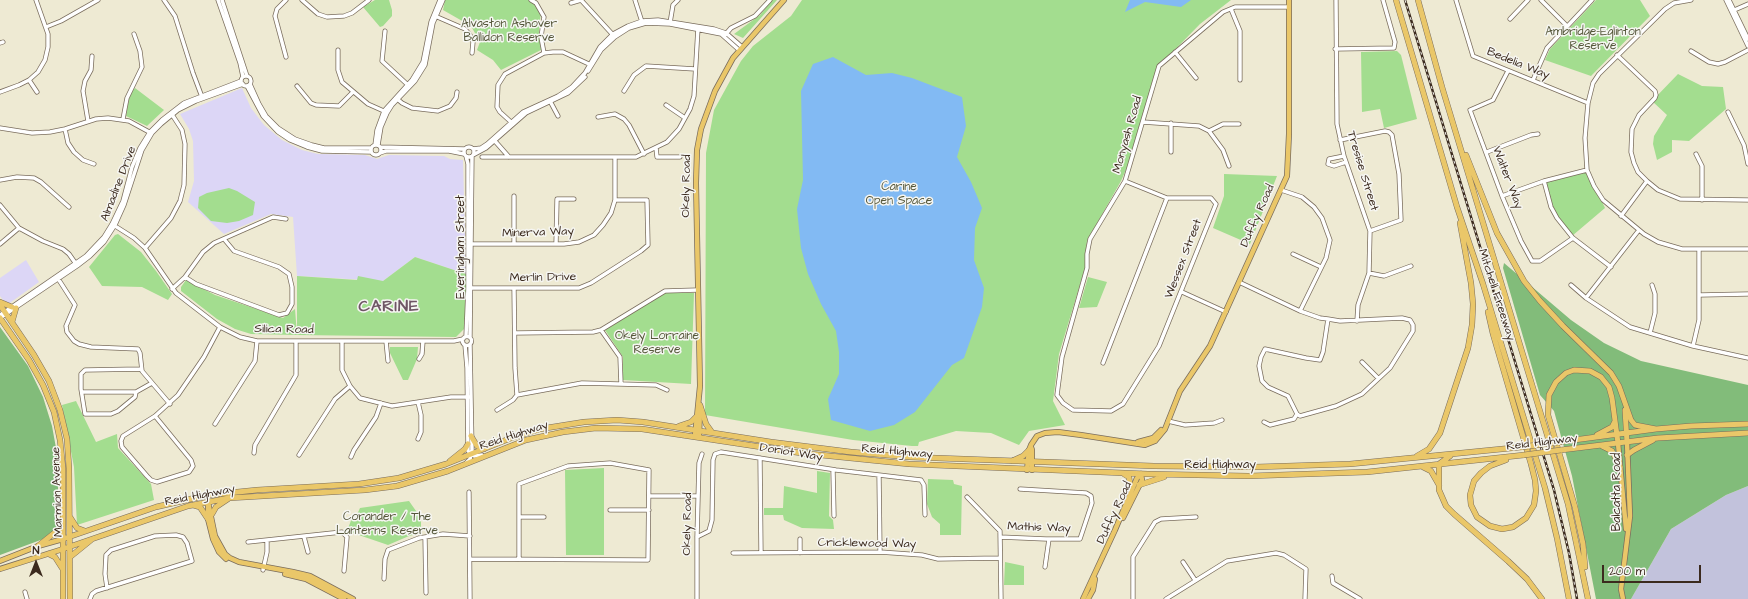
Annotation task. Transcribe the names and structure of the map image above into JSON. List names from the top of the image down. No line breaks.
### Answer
{"streets":{"highway":["Mitchell Freeway","Reid Highway","Marmion Avenue"],"main road":["Okely Road","Duffy Road","Balcatta Road"],"street":["Bedelia Way","Monyash Road","Tresise Street","Walter Way","Almadine Drive","Minerva Way","Everingham Street","Wessex Street","Merlin Drive","Silica Road","Doriot Way","Mathis Way","Cricklewood Way"]},"crossings":[["Bedelia Way","Walter Way"],["Monyash Road","Duffy Road"],["Monyash Road","Wessex Street"],["Almadine Drive","Silica Road"],["Almadine Drive","Marmion Avenue"],["Okely Road","Reid Highway"],["Okely Road","Doriot Way"],["Duffy Road","Reid Highway"],["Minerva Way","Everingham Street"],["Minerva Way","Merlin Drive"],["Everingham Street","Merlin Drive"],["Everingham Street","Silica Road"],["Everingham Street","Reid Highway"],["Reid Highway","Marmion Avenue"],["Reid Highway","Balcatta Road"]],"districts":["CARINE"],"parks":["Alvaston Ashover Ballidon Reserve","Ambridge-Eglinton Reserve","Carine Open Space","Okely Lorraine Reserve","Corander / The Lanterns Reserve"],"scale_bar":"200 m","north":"top"}
